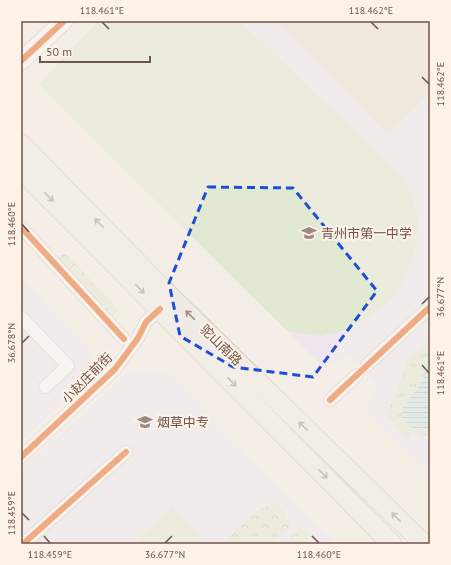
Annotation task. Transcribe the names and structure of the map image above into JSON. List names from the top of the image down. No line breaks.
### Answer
{"streets":{"main road":["驼山南路"],"street":["小赵庄前街"]},"crossings":[["驼山南路","小赵庄前街"]],"places":{"school or university":["青州市第一中学","烟草中专"]},"scale_bar":"50 m","coordinates":["118.461°E","118.462°E","118.460°E","36.677°N","36.678°N","118.459°E"]}
